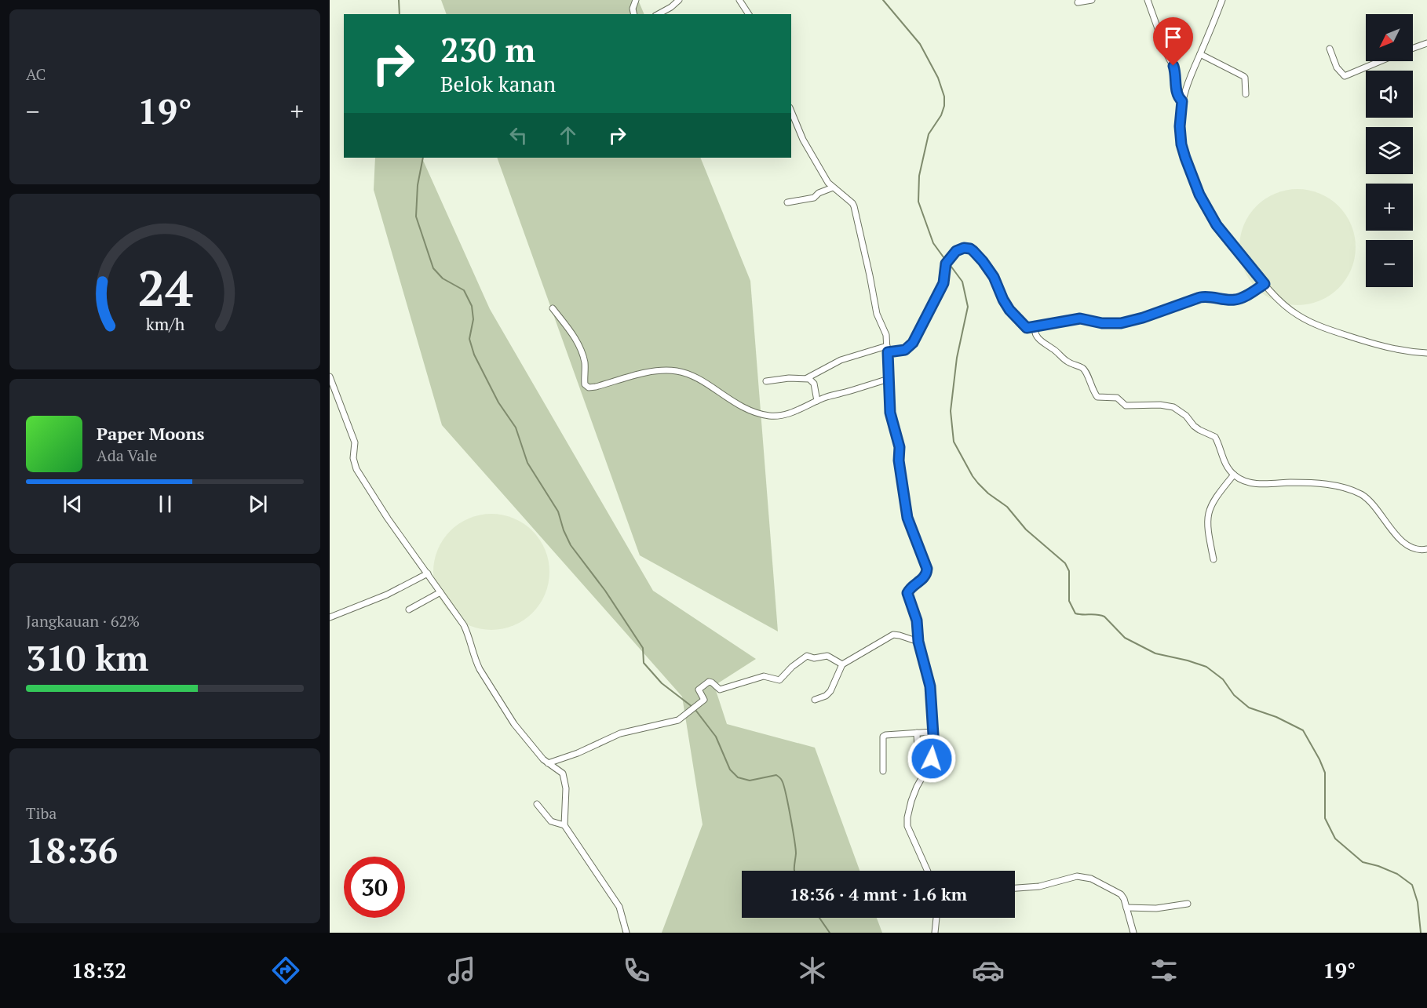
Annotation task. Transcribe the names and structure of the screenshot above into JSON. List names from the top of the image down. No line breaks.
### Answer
{"north":"bottom left","page":{"tile":["AC",["Jangkauan · 62%","310 km"],["Tiba","18:36"]],"map_buttons":["+","−"],"turn":["230 m","Belok kanan"],"heat":["−","19°","+"],"song":["Paper Moons","Ada Vale"],"limit":"30","trip":"18:36 · 4 mnt · 1.6 km","tabs":["18:32","19°"],"gauge":["24","km/h"]}}
